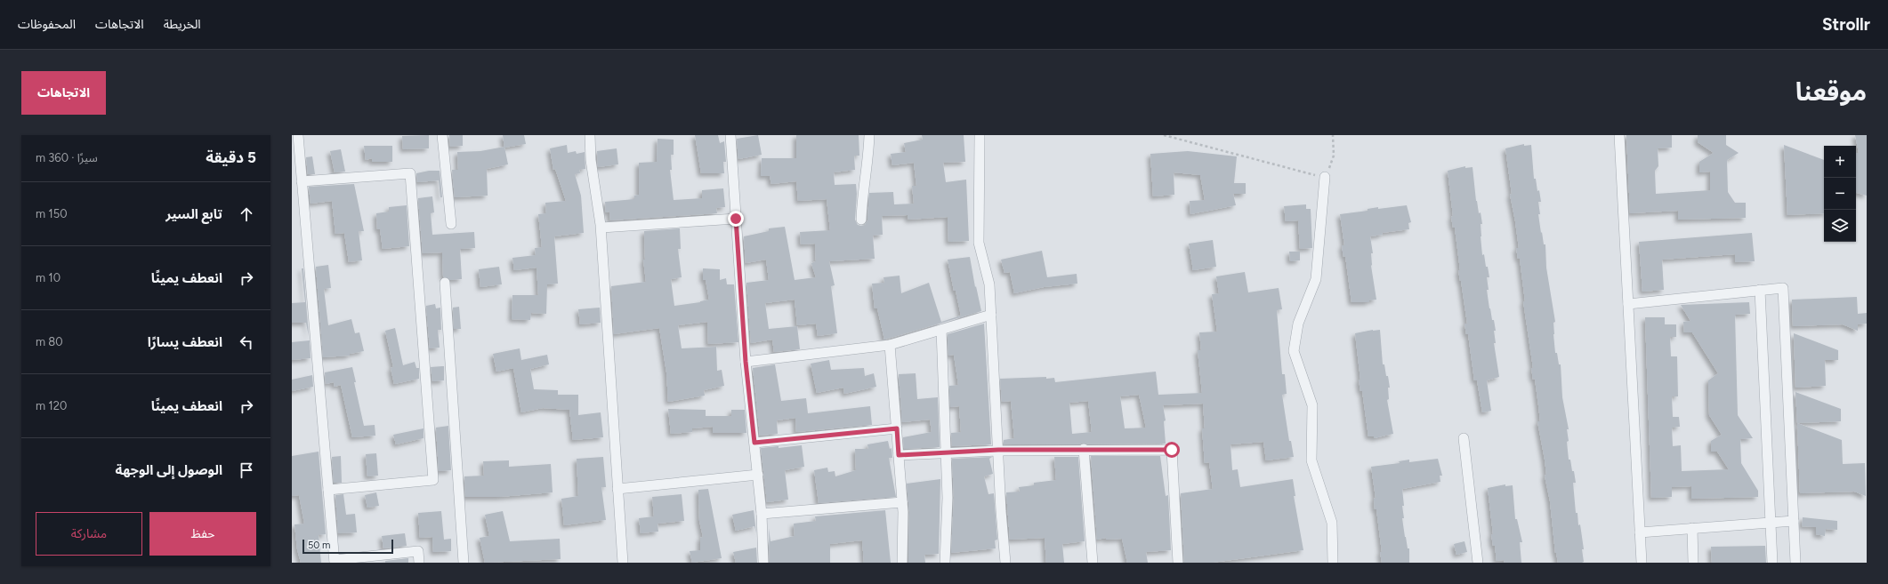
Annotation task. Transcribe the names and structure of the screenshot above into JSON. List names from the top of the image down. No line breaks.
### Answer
{"scale_bar":"50 m","page":{"header":"Strollr","nav":["الخريطة","الاتجاهات","المحفوظات"],"title":"موقعنا","buttons":["الاتجاهات",["حفظ","مشاركة"]],"heading":["5 دقيقة","سيرًا · 360 m"],"map_buttons":["+","−"],"list":[["تابع السير","150 m"],["انعطف يمينًا","10 m"],["انعطف يسارًا","80 m"],["انعطف يمينًا","120 m"],"الوصول إلى الوجهة"],"scale":"50 m"}}
